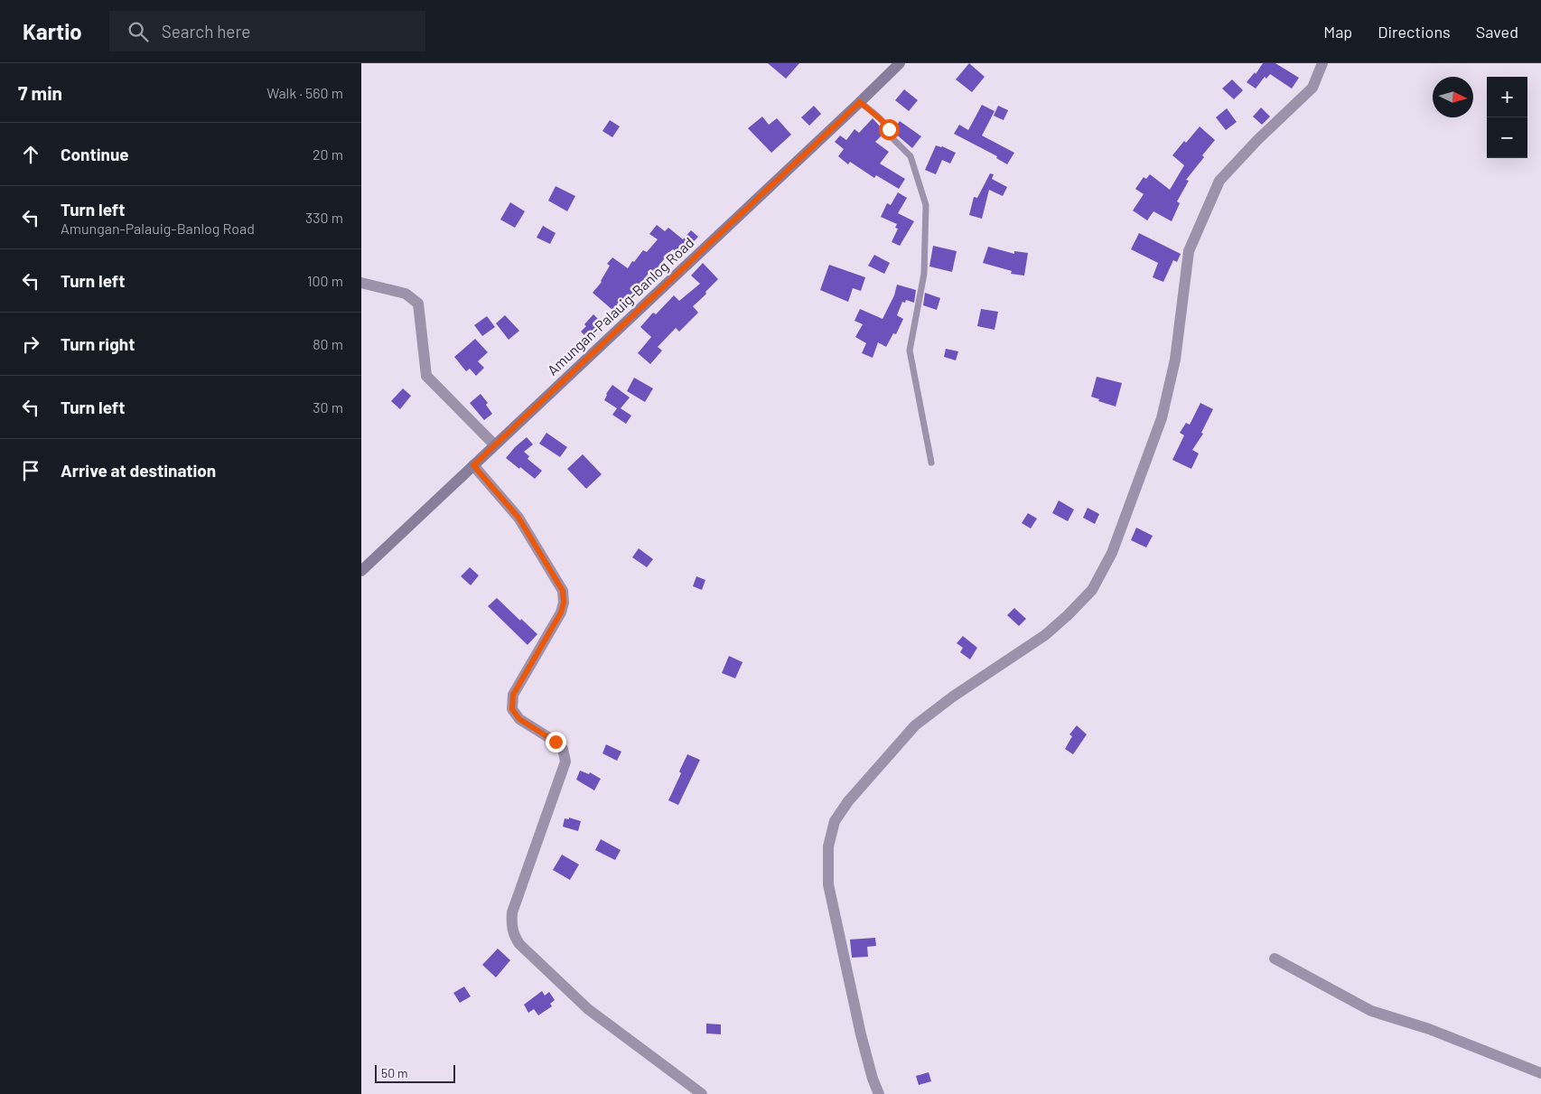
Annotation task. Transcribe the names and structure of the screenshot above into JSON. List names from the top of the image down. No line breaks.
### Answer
{"streets":{"main road":["Amungan-Palauig-Banlog Road"]},"scale_bar":"50 m","north":"right","page":{"header":"Kartio","search":"Search here","nav":["Map","Directions","Saved"],"heading":["7 min","Walk · 560 m"],"map_buttons":["+","−"],"list":[["Continue","20 m"],["Turn left","Amungan-Palauig-Banlog Road","330 m"],["Turn left","100 m"],["Turn right","80 m"],["Turn left","30 m"],"Arrive at destination"],"scale":"50 m"}}
